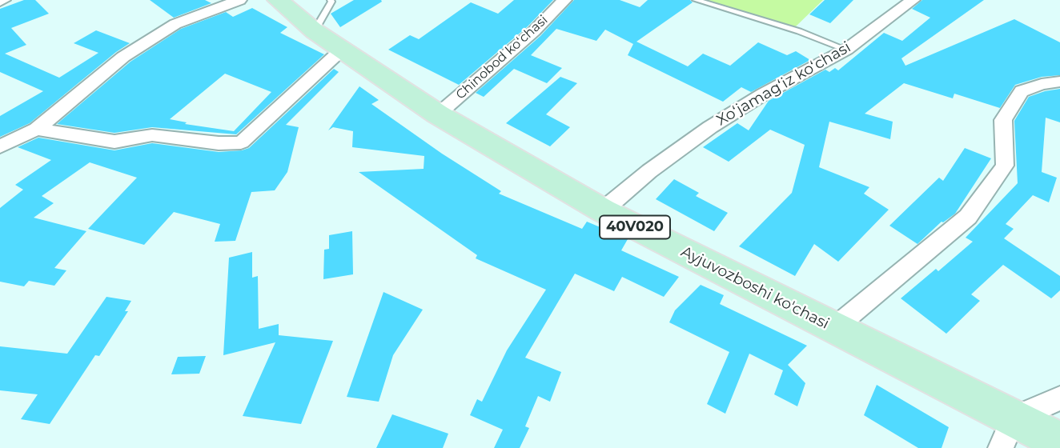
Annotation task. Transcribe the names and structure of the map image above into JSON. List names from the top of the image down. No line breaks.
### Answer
{"streets":{"main road":["40V020","Ayjuvozboshi ko'chasi"],"street":["Chinobod koʻchasi","Xoʻjamagʻiz koʻchasi"]},"crossings":[["Chinobod koʻchasi","Ayjuvozboshi ko'chasi"],["Xoʻjamagʻiz koʻchasi","Ayjuvozboshi ko'chasi"],["40V020","Ayjuvozboshi ko'chasi"]]}
